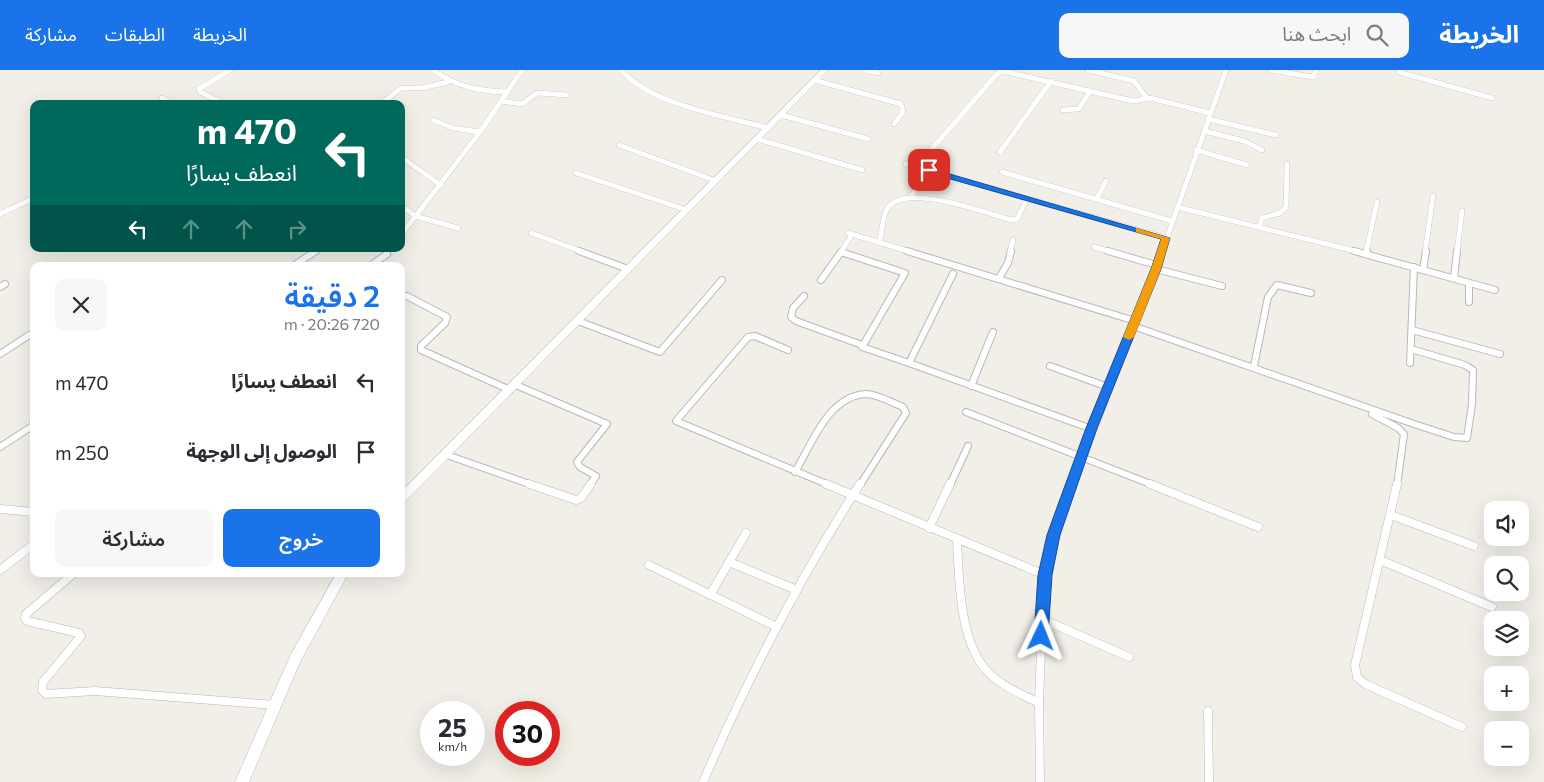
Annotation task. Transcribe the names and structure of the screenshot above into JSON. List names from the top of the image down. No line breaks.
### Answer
{"page":{"header":"الخريطة","search":"ابحث هنا","nav":["الخريطة","الطبقات","مشاركة"],"turn":["470 m","انعطف يسارًا"],"heading":["2 دقيقة","720 m · 20:26"],"list":[{"name":"انعطف يسارًا","value":"470 m"},{"name":"الوصول إلى الوجهة","value":"250 m"}],"buttons":["خروج","مشاركة"],"map_buttons":["+","−"],"speed":"25 km/h","limit":"30"}}
